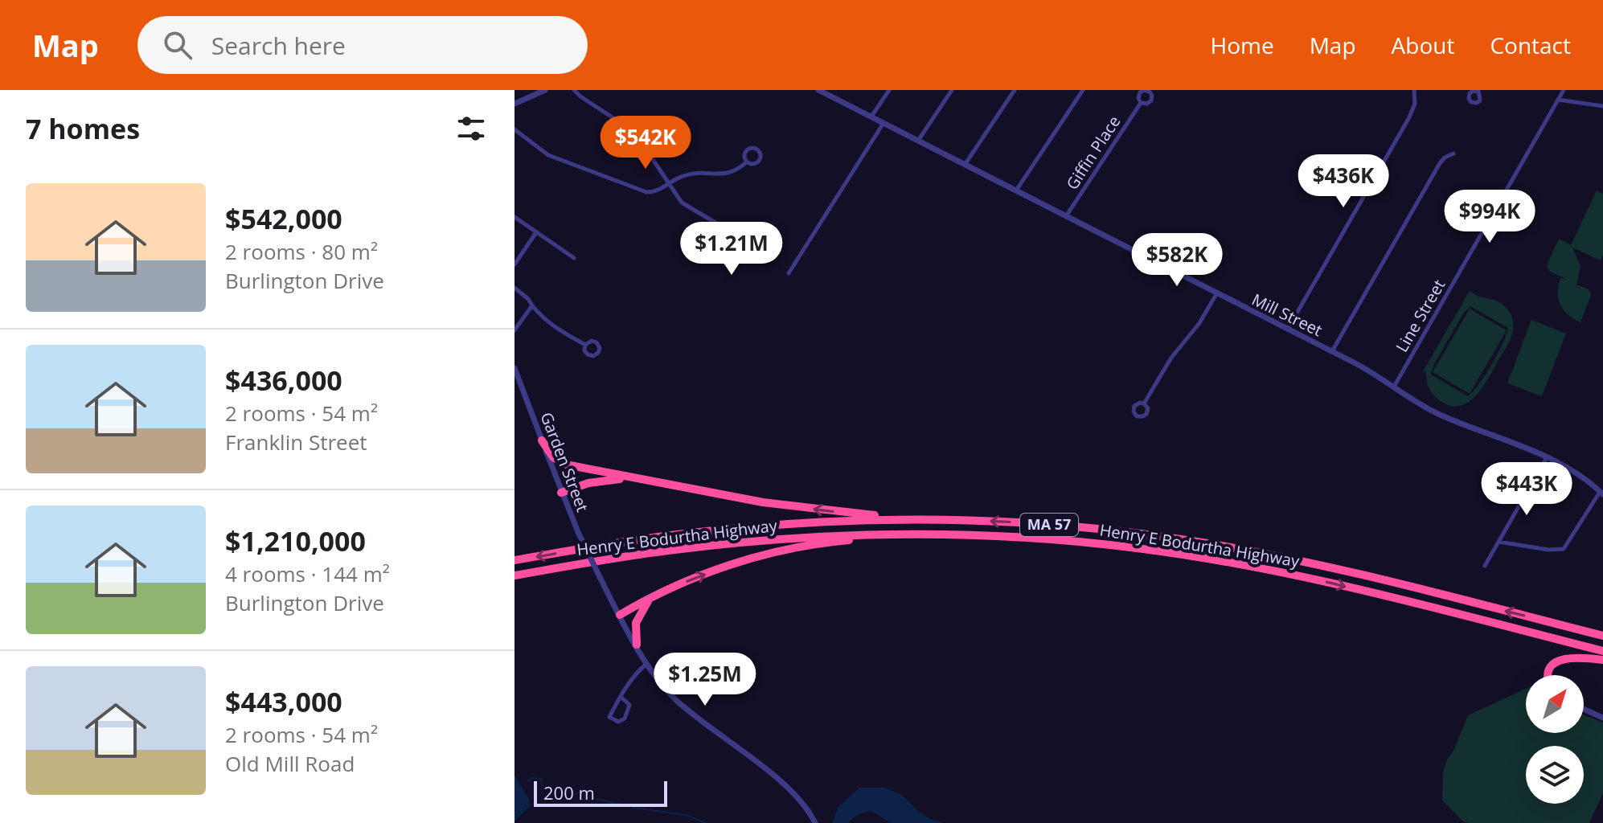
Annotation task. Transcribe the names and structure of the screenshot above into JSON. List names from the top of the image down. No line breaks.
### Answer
{"streets":{"highway":["MA 57","Henry E Bodurtha Highway"],"street":["Giffin Place","Mill Street","Line Street","Garden Street"]},"crossings":[["Giffin Place","Mill Street"],["Mill Street","Line Street"]],"scale_bar":"200 m","north":"top right","page":{"header":"Map","search":"Search here","nav":["Home","Map","About","Contact"],"heading":"7 homes","price":["$542K","$436K","$994K","$1.21M","$582K","$443K","$1.25M"],"list":[{"name":"$542,000","note":"2 rooms · 80 m² · Burlington Drive"},{"name":"$436,000","note":"2 rooms · 54 m² · Franklin Street"},{"name":"$1,210,000","note":"4 rooms · 144 m² · Burlington Drive"},{"name":"$443,000","note":"2 rooms · 54 m² · Old Mill Road"}],"scale":"200 m"}}
